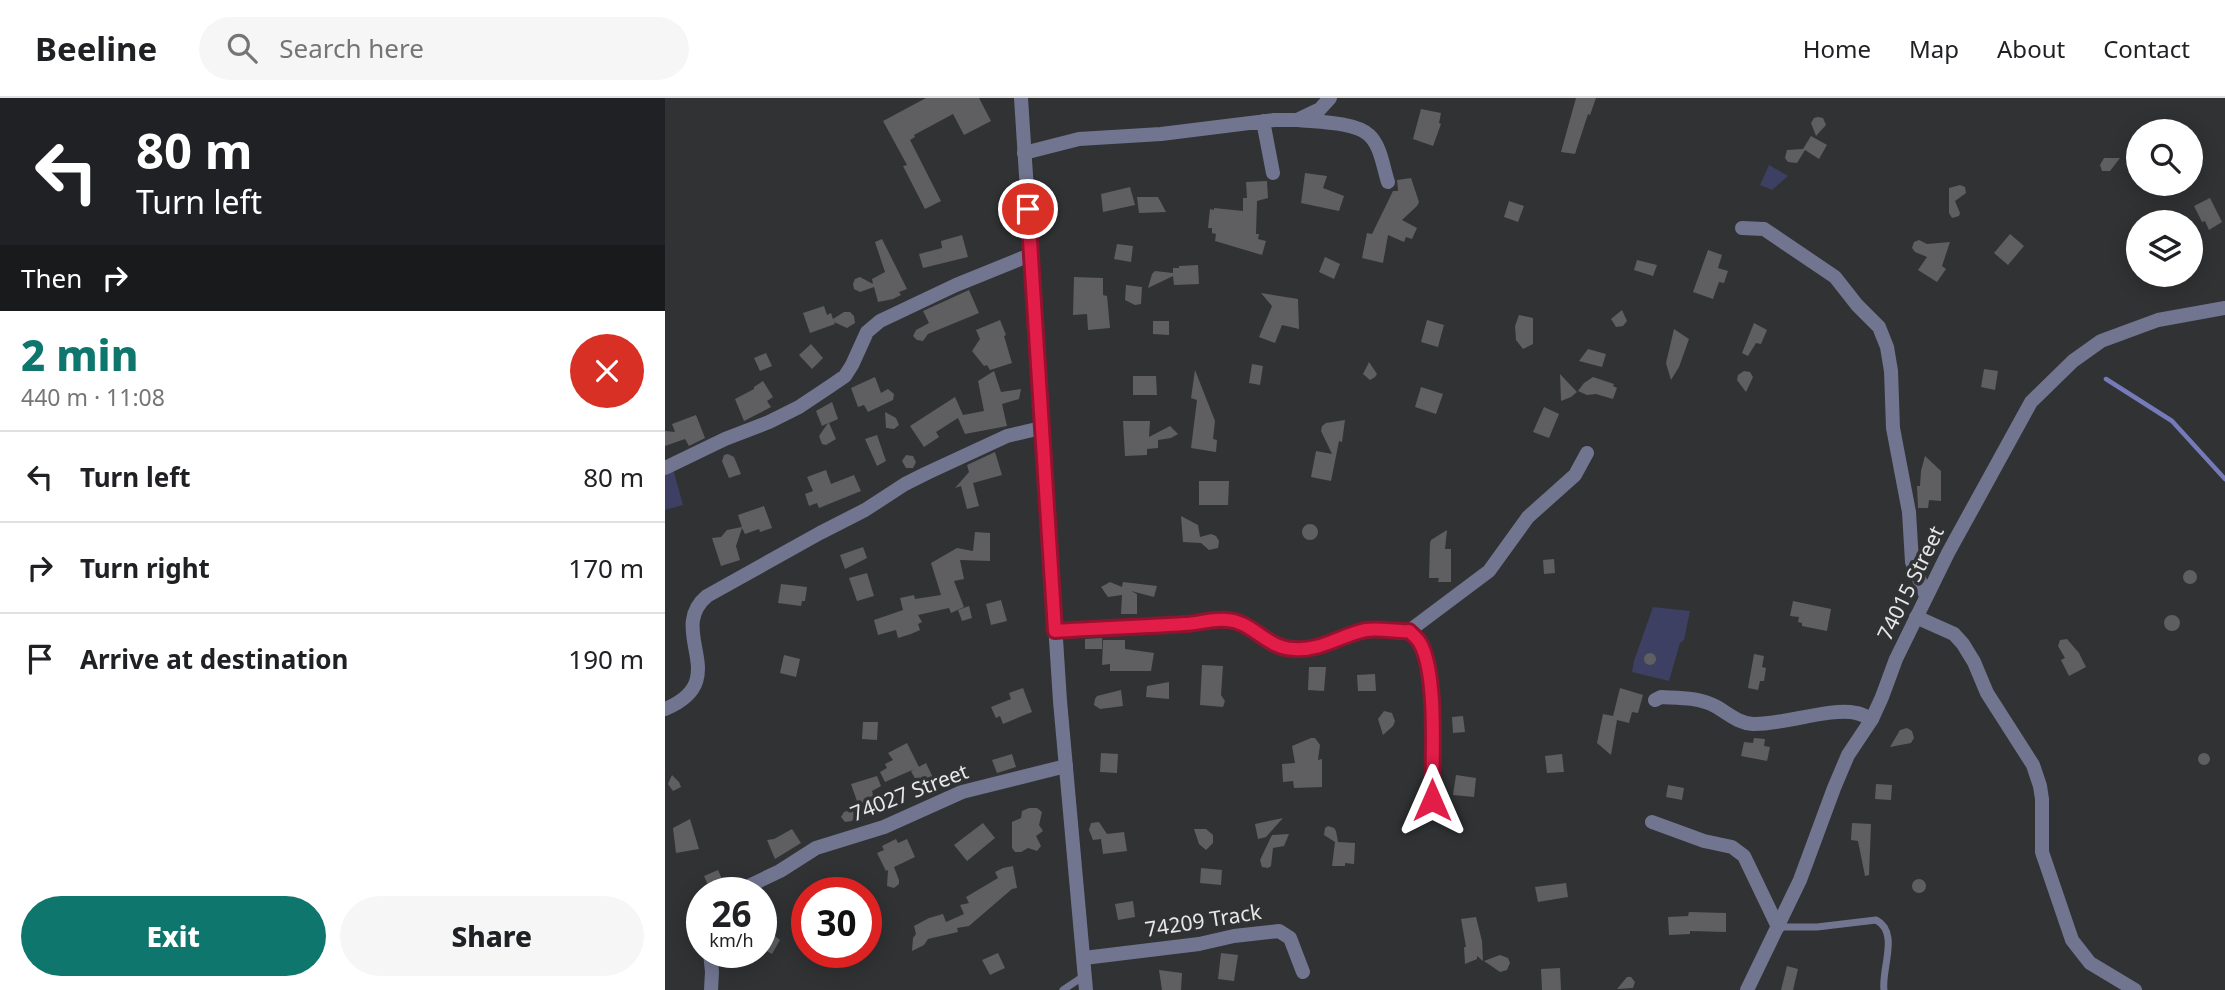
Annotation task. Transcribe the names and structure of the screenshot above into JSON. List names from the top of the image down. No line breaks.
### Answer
{"streets":{"street":["74015 Street","74027 Street","74209 Track"]},"page":{"header":"Beeline","search":"Search here","nav":["Home","Map","About","Contact"],"turn":["80 m","Turn left"],"then":"Then","heading":["2 min","440 m · 11:08"],"list":[{"name":"Turn left","value":"80 m"},{"name":"Turn right","value":"170 m"},{"name":"Arrive at destination","value":"190 m"}],"speed":"26 km/h","limit":"30","buttons":["Exit","Share"]}}
